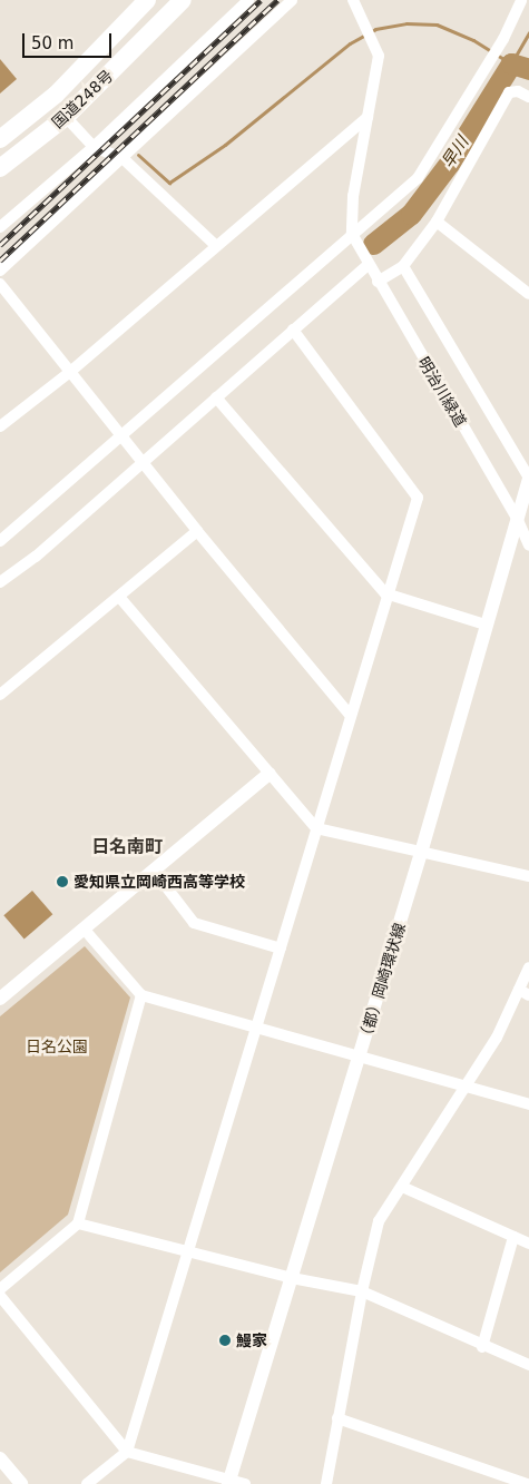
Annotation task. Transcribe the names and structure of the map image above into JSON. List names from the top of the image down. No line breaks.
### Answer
{"streets":{"highway":["国道248号"],"street":["明治川緑道","（都）岡崎環状線"]},"crossings":[["明治川緑道","（都）岡崎環状線"]],"districts":["日名南町"],"water":["早川"],"parks":["日名公園"],"places":["愛知県立岡崎西高等学校","鰻家"],"scale_bar":"50 m"}
